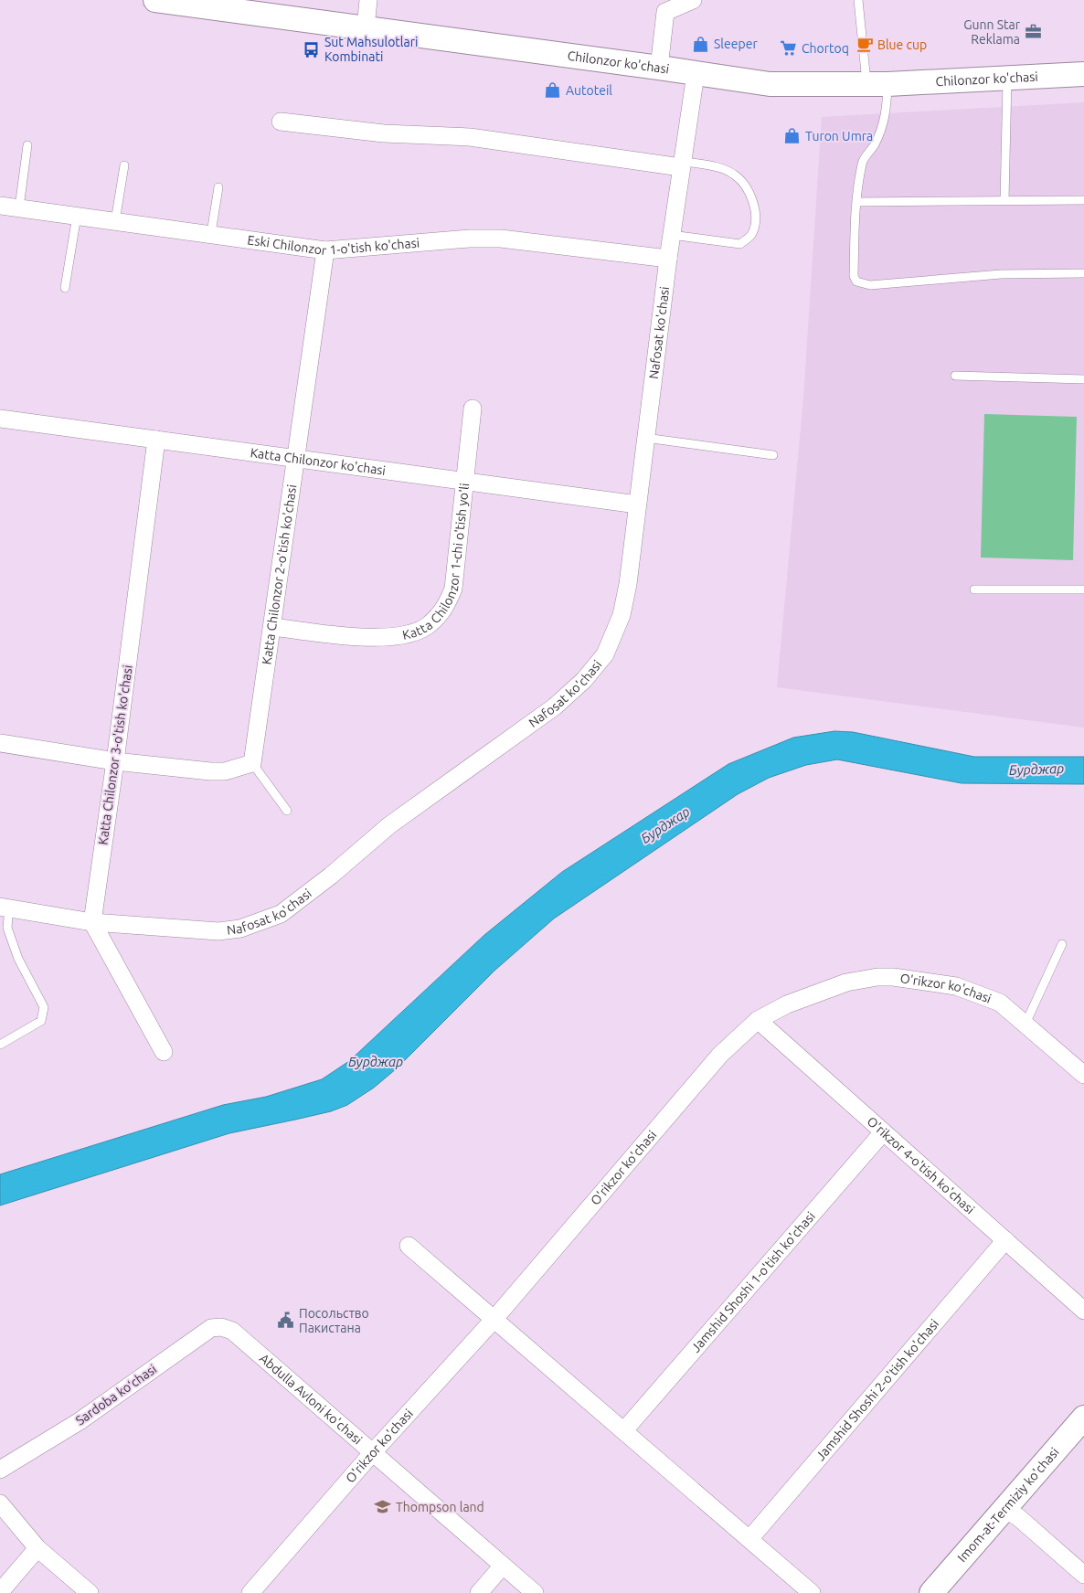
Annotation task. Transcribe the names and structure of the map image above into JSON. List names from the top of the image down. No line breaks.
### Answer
{"streets":{"main road":["Chilonzor ko'chasi","Imom-at-Termiziy ko'chasi"],"street":["Eski Chilonzor 1-o'tish ko'chasi","Nafosat ko'chasi","Katta Chilonzor ko'chasi","Katta Chilonzor 1-chi o'tish yo'li","Katta Chilonzor 2-o'tish ko'chasi","Katta Chilonzor 3-o'tish ko'chasi","O'rikzor ko'chasi","O'rikzor 4-o'tish ko'chasi","Jamshid Shoshi 1-o'tish ko'chasi","Jamshid Shoshi 2-o'tish ko'chasi","Sardoba koʻchasi","Abdulla Avloni ko'chasi"]},"crossings":[["Chilonzor ko'chasi","Nafosat ko'chasi"],["Eski Chilonzor 1-o'tish ko'chasi","Nafosat ko'chasi"],["Eski Chilonzor 1-o'tish ko'chasi","Katta Chilonzor 2-o'tish ko'chasi"],["Nafosat ko'chasi","Katta Chilonzor ko'chasi"],["Nafosat ko'chasi","Katta Chilonzor 3-o'tish ko'chasi"],["Katta Chilonzor ko'chasi","Katta Chilonzor 1-chi o'tish yo'li"],["Katta Chilonzor ko'chasi","Katta Chilonzor 2-o'tish ko'chasi"],["Katta Chilonzor ko'chasi","Katta Chilonzor 3-o'tish ko'chasi"],["Katta Chilonzor 1-chi o'tish yo'li","Katta Chilonzor 2-o'tish ko'chasi"],["O'rikzor ko'chasi","O'rikzor 4-o'tish ko'chasi"],["O'rikzor ko'chasi","Abdulla Avloni ko'chasi"],["O'rikzor 4-o'tish ko'chasi","Jamshid Shoshi 1-o'tish ko'chasi"],["O'rikzor 4-o'tish ko'chasi","Jamshid Shoshi 2-o'tish ko'chasi"],["Sardoba koʻchasi","Abdulla Avloni ko'chasi"]],"water":["Бурджар"],"places":{"office":["Gunn Star Reklama"],"shop":["Sleeper","Autoteil","Turon Umra"],"cafe":["Blue cup"],"supermarket":["Chortoq"],"bus stop":["Sut Mahsulotlari Kombinati"],"public building":["Посольство Пакистана"],"school or university":["Thompson land"]}}
